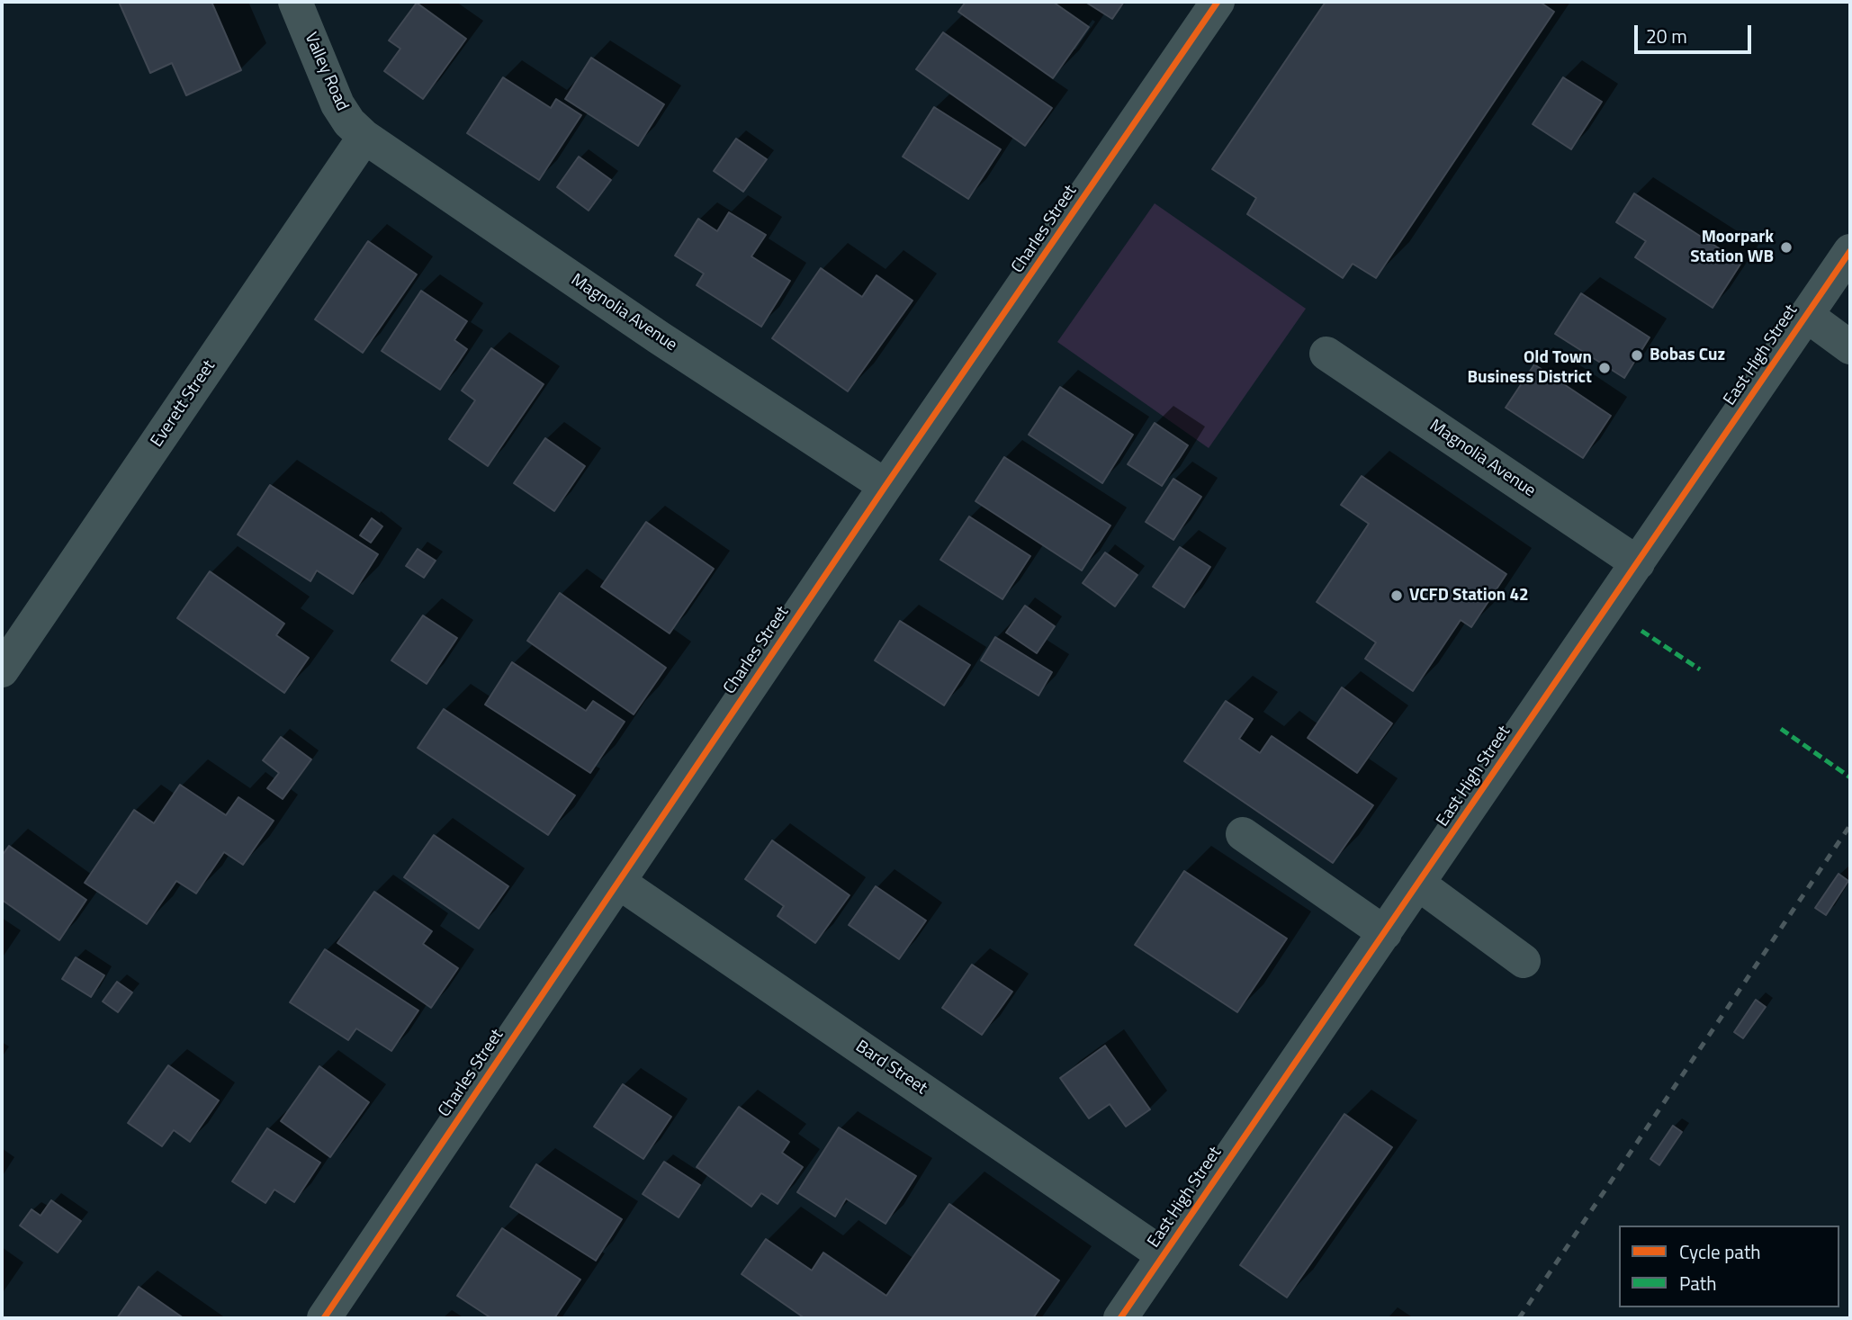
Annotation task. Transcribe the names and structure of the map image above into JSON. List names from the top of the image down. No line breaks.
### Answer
{"streets":{"street":["Valley Road","Charles Street","Magnolia Avenue","East High Street","Everett Street","Bard Street"]},"crossings":[["Valley Road","Magnolia Avenue"],["Valley Road","Everett Street"],["Charles Street","Magnolia Avenue"],["Charles Street","Bard Street"],["Magnolia Avenue","East High Street"],["Magnolia Avenue","Everett Street"],["East High Street","Bard Street"]],"places":["Moorpark Station WB","Bobas Cuz","Old Town Business District","VCFD Station 42"],"legend":["Cycle path","Path"],"scale_bar":"20 m"}
